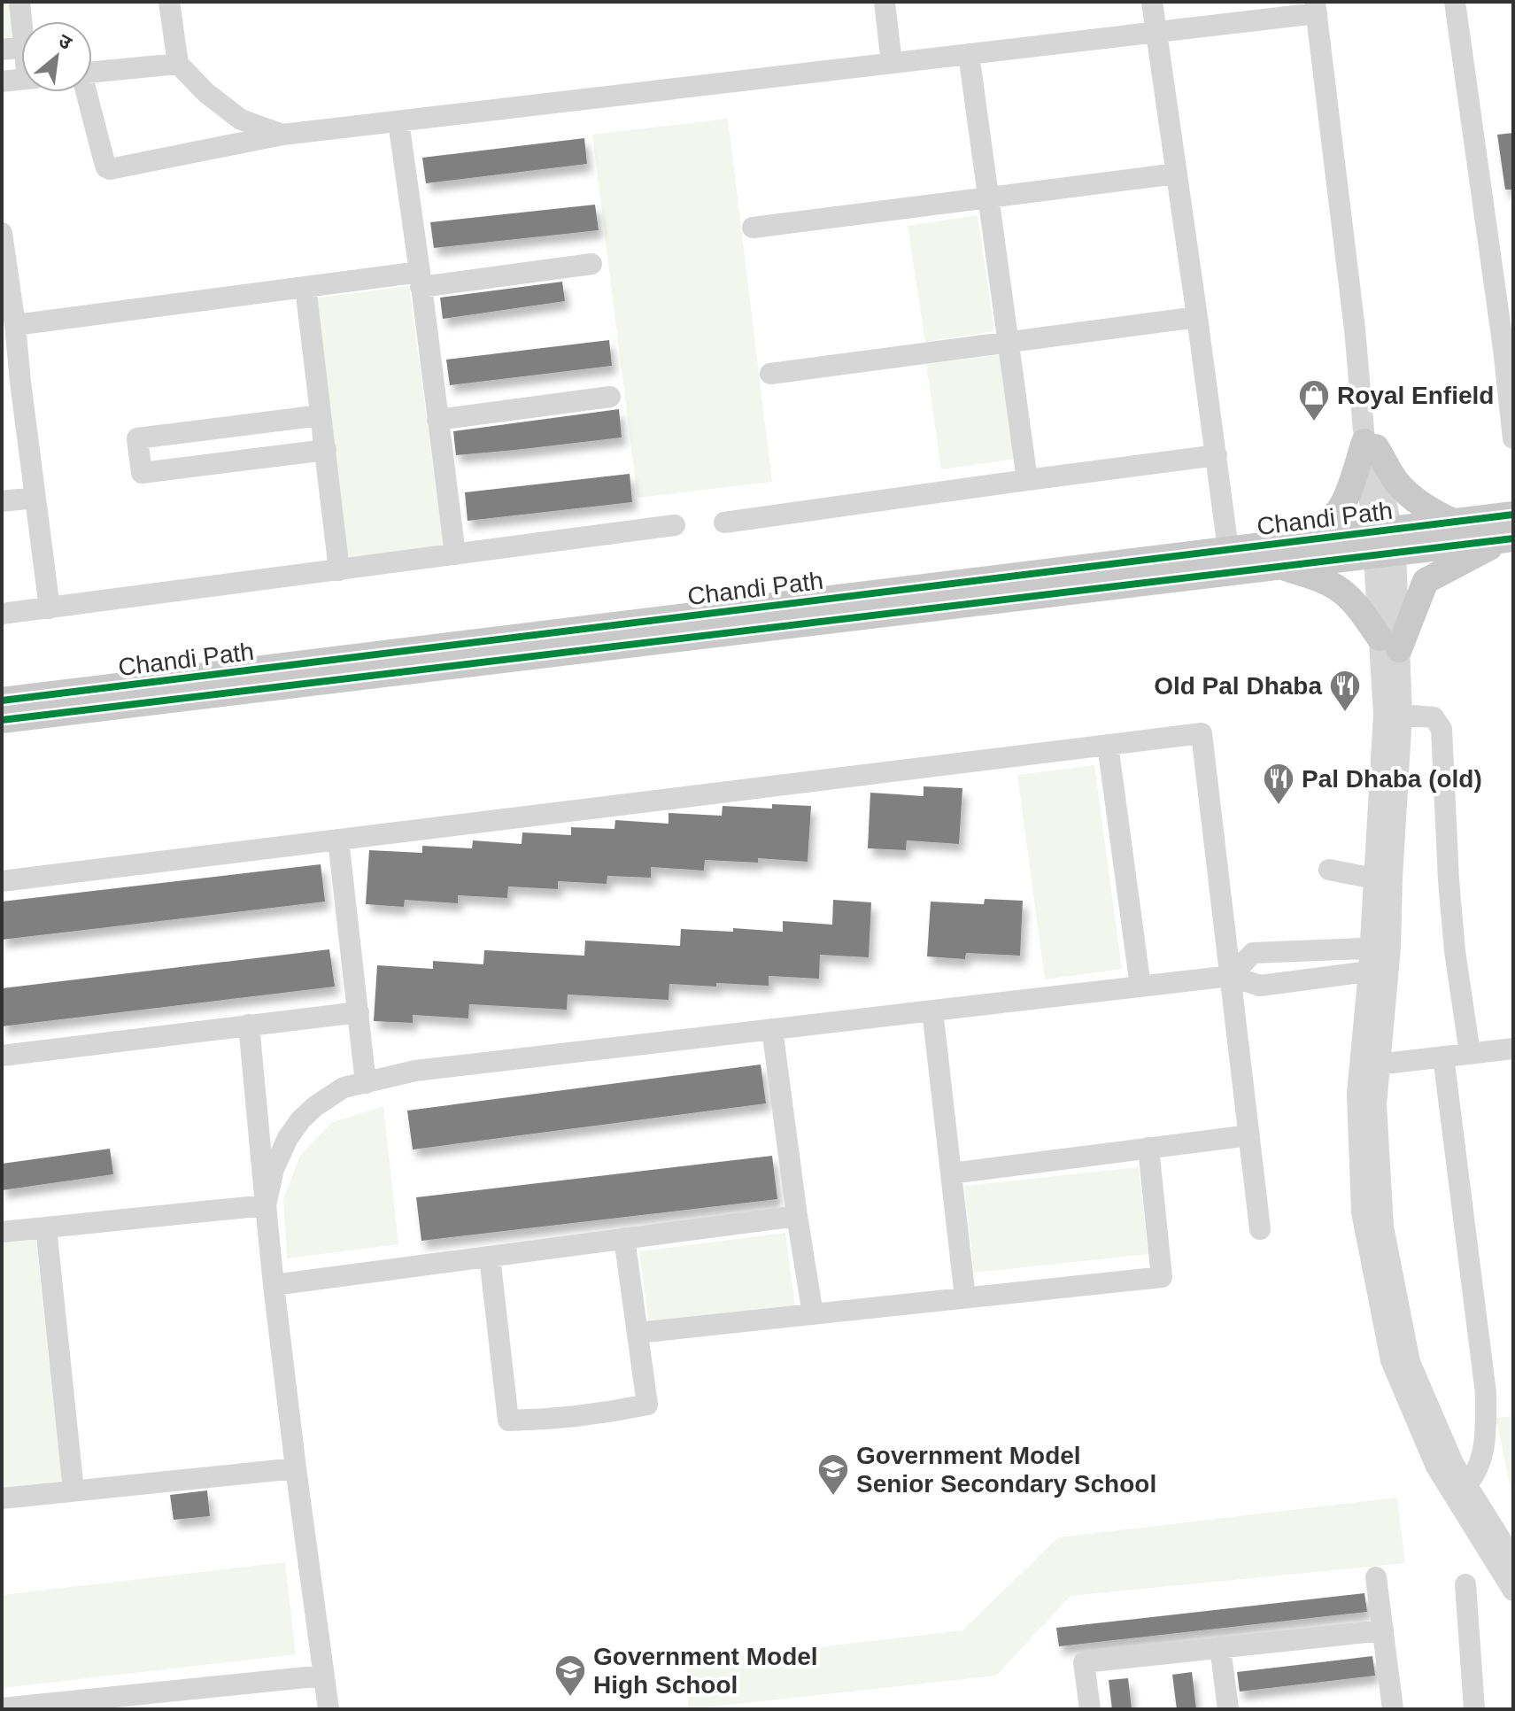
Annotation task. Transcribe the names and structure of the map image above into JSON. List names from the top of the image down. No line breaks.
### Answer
{"streets":{"main road":["Chandi Path"]},"places":{"shop":["Royal Enfield"],"restaurant":["Old Pal Dhaba","Pal Dhaba (old)"],"school or university":["Government Model Senior Secondary School","Government Model High School"]},"north":"top right"}
